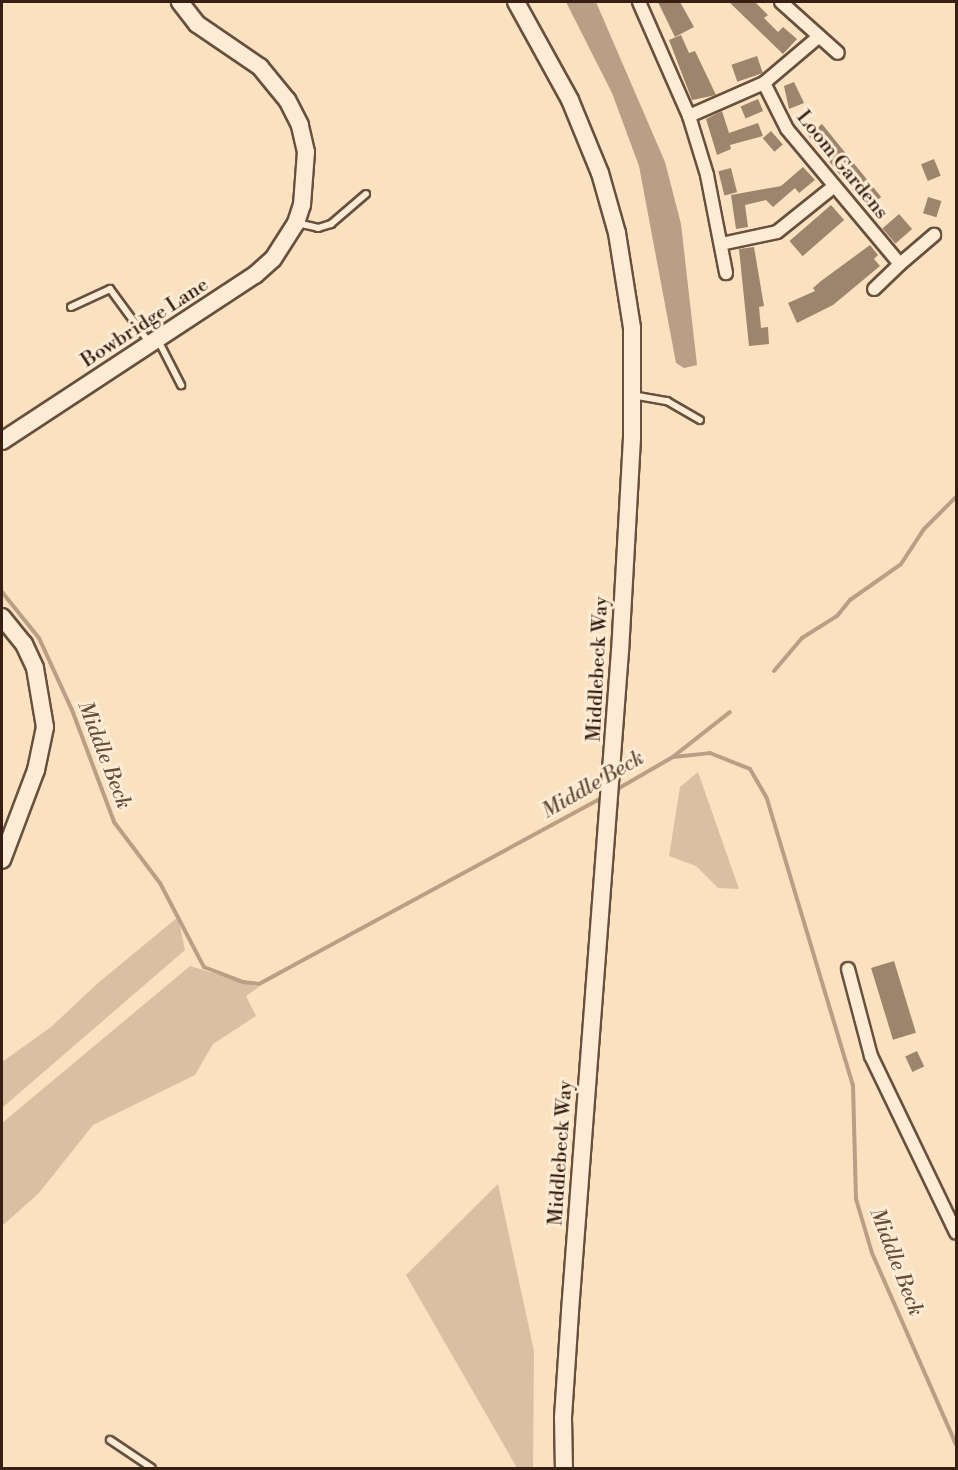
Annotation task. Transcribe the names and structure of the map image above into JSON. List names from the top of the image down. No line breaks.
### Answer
{"streets":{"street":["Loom Gardens","Bowbridge Lane","Middlebeck Way"]},"water":["Middle Beck"]}
